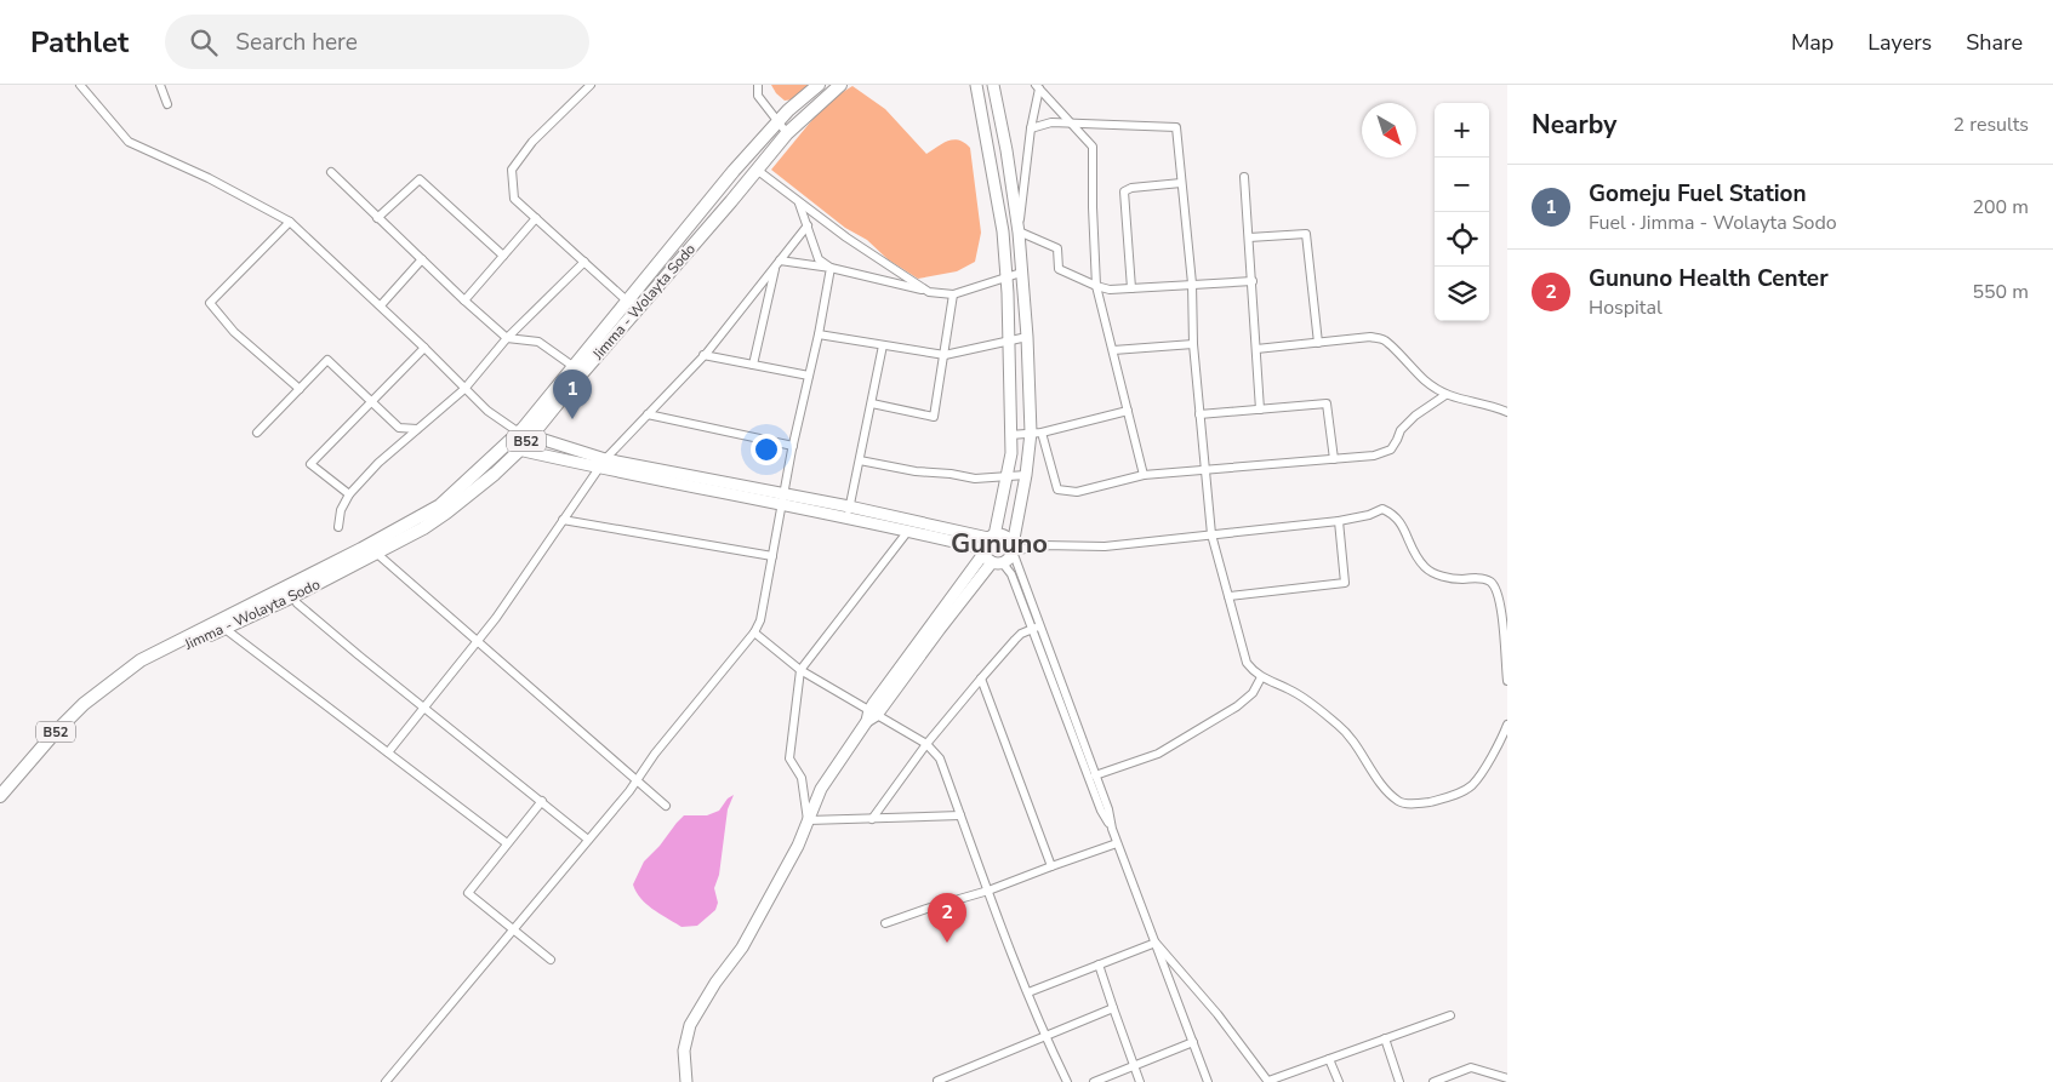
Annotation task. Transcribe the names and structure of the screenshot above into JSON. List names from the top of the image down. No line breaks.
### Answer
{"streets":{"highway":["Jimma - Wolayta Sodo","B52"]},"districts":["Gununo"],"north":"bottom right","page":{"header":"Pathlet","search":"Search here","nav":["Map","Layers","Share"],"heading":["Nearby","2 results"],"map_buttons":["+","−"],"list":[{"mark":"1","name":"Gomeju Fuel Station","note":"Fuel · Jimma - Wolayta Sodo","value":"200 m"},{"mark":"2","name":"Gununo Health Center","note":"Hospital","value":"550 m"}],"pins":["1","2"]}}
